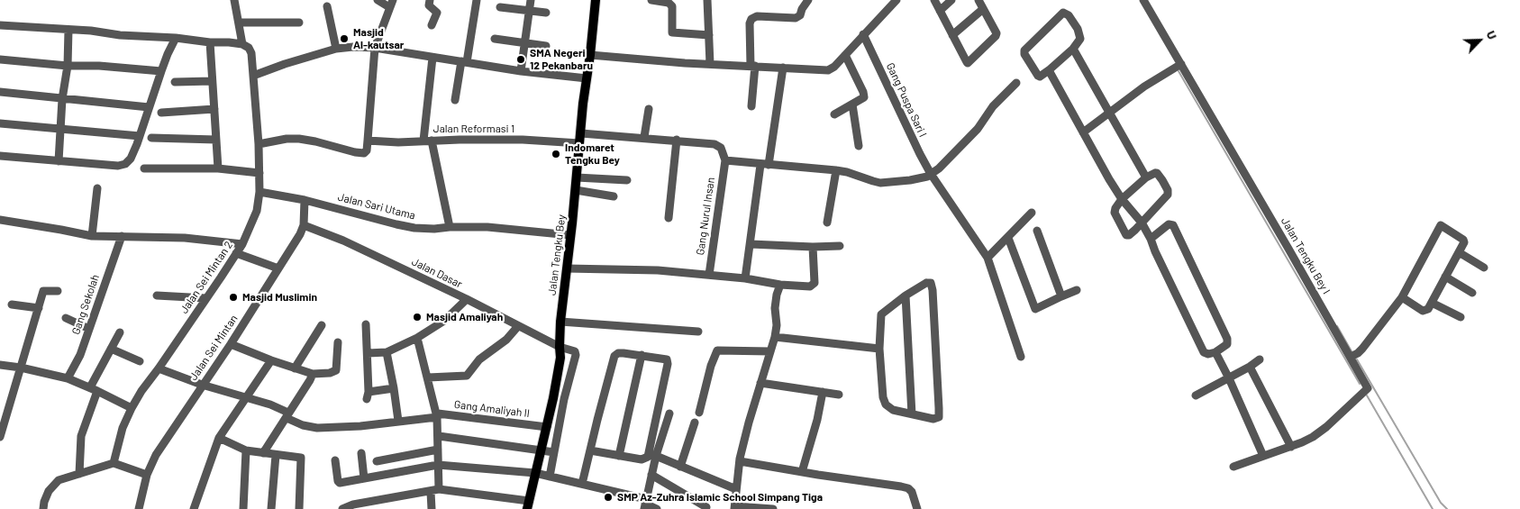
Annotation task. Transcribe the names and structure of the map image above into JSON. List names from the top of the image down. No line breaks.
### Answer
{"streets":{"main road":["Jalan Tengku Bey"],"street":["Gang Puspa Sari I","Jalan Reformasi 1","Jalan Sari Utama","Gang Nurul Insan","Jalan Tengku Bey I","Jalan Dasar","Jalan Sei Mintan 2","Gang Sekolah","Jalan Sei Mintan","Gang Amaliyah II"]},"crossings":[["Jalan Reformasi 1","Jalan Tengku Bey"],["Jalan Sari Utama","Jalan Tengku Bey"],["Jalan Sari Utama","Jalan Sei Mintan 2"],["Jalan Sari Utama","Jalan Sei Mintan"],["Jalan Tengku Bey","Jalan Dasar"],["Jalan Tengku Bey","Gang Amaliyah II"],["Jalan Dasar","Jalan Sei Mintan"],["Jalan Sei Mintan 2","Gang Amaliyah II"],["Jalan Sei Mintan","Gang Amaliyah II"]],"places":["Masjid Al-kautsar","SMA Negeri 12 Pekanbaru","Indomaret Tengku Bey","Masjid Muslimin","Masjid Amaliyah","SMP Az-Zuhra Islamic School Simpang Tiga"],"north":"top right"}
